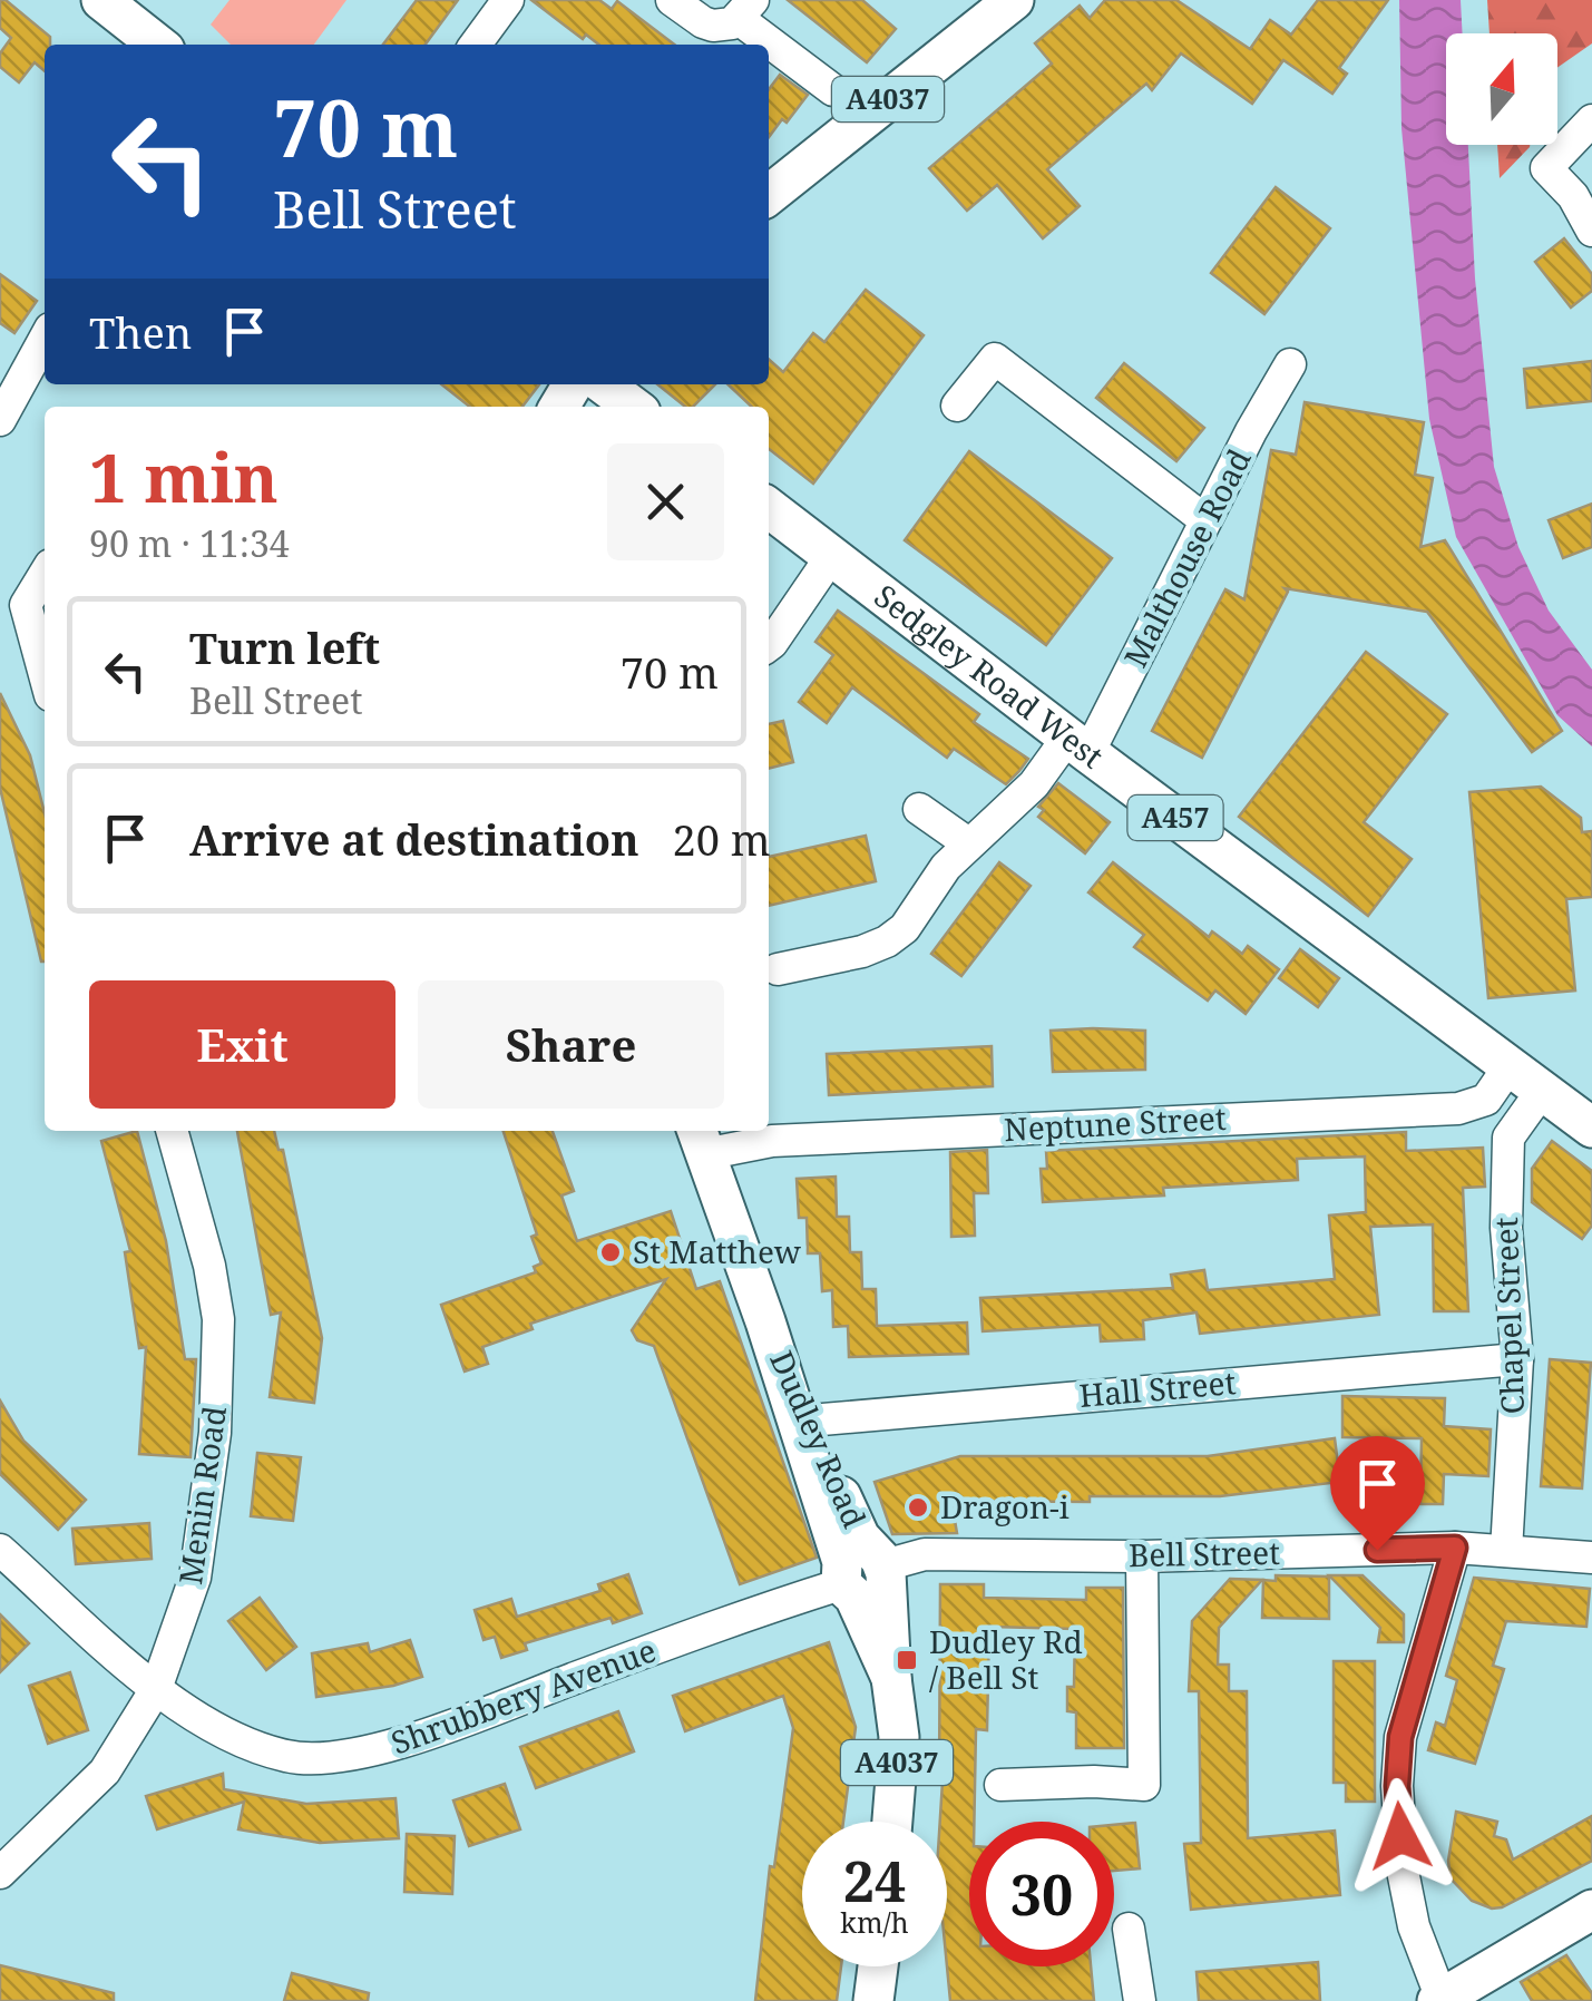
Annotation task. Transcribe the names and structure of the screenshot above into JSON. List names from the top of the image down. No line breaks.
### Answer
{"streets":{"main road":["A4037","Sedgley Road West","A457","Dudley Road"],"street":["Malthouse Road","Neptune Street","Chapel Street","Hall Street","Menin Road","Bell Street","Shrubbery Avenue"]},"crossings":[["Malthouse Road","Sedgley Road West"],["Sedgley Road West","Neptune Street"],["Sedgley Road West","Chapel Street"],["Neptune Street","Dudley Road"],["Chapel Street","Hall Street"],["Chapel Street","Bell Street"],["Hall Street","Dudley Road"],["Dudley Road","Bell Street"],["Dudley Road","Shrubbery Avenue"],["Menin Road","Shrubbery Avenue"],["Bell Street","Shrubbery Avenue"]],"places":{"other":["St Matthew","Dragon-i"],"transit":["Dudley Rd / Bell St"]},"north":"top","page":{"turn":["70 m","Bell Street"],"then":"Then","heading":["1 min","90 m · 11:34"],"list":[{"name":"Turn left","note":"Bell Street","value":"70 m"},{"name":"Arrive at destination","value":"20 m"}],"buttons":["Exit","Share"],"speed":"24 km/h","limit":"30"}}
